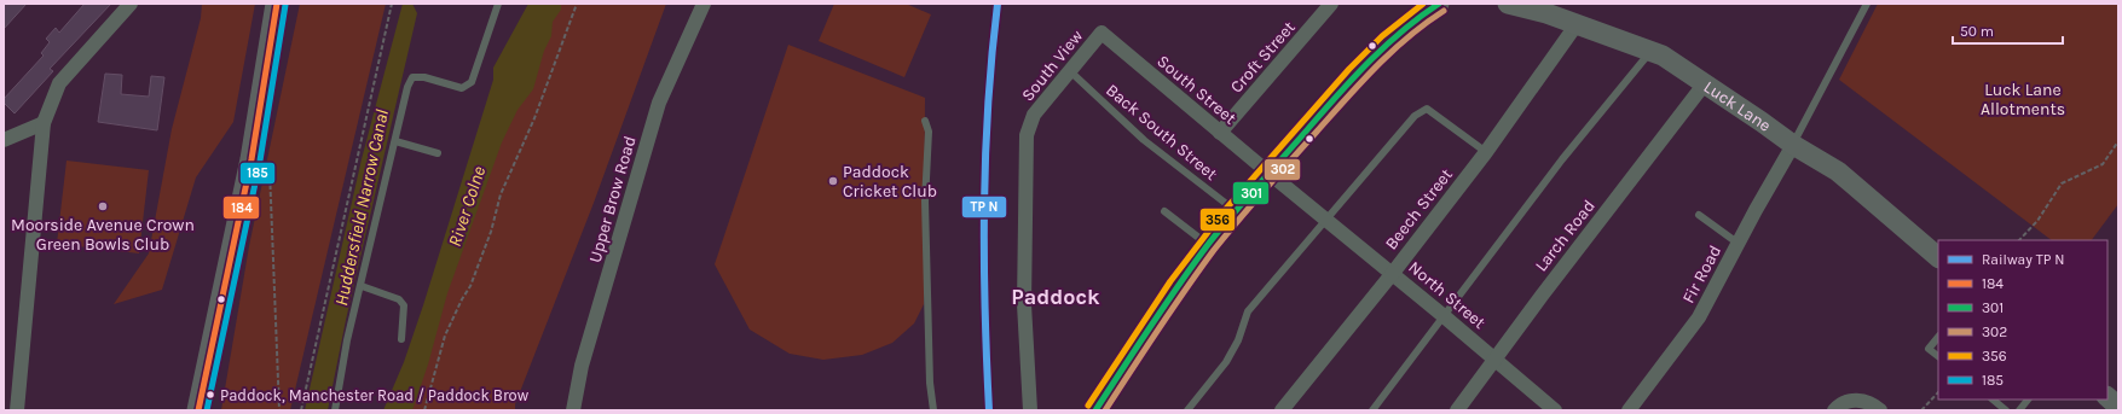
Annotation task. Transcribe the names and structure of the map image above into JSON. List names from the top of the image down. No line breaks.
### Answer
{"streets":{"street":["Croft Street","South View","South Street","Luck Lane","Upper Brow Road","Beech Street","Larch Road","Fir Road","North Street"],"lane":["Back South Street"]},"crossings":[["Croft Street","South Street"],["South View","South Street"],["South View","Back South Street"],["South Street","North Street"],["Luck Lane","Beech Street"],["Luck Lane","Larch Road"],["Luck Lane","Fir Road"],["Beech Street","North Street"],["Larch Road","North Street"]],"districts":["Paddock"],"water":["River Colne","Huddersfield Narrow Canal"],"parks":["Luck Lane Allotments"],"places":["Paddock Cricket Club","Moorside Avenue Crown Green Bowls Club","Paddock, Manchester Road / Paddock Brow"],"lines":["transit line 184","transit line 301","transit line 356","transit line 185","transit line 302"],"legend":["Railway TP N","184","301","302","356","185"],"scale_bar":"50 m"}
